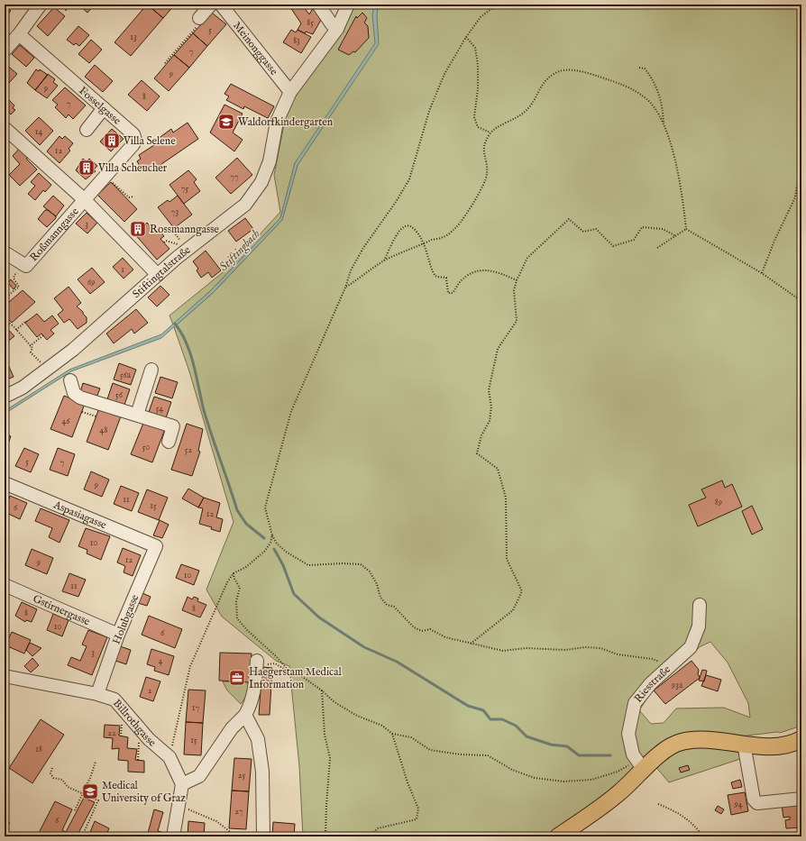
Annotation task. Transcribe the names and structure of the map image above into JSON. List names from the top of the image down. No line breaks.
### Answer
{"streets":{"street":["Meinonggasse","Fosselgasse","Roßmanngasse","Stiftingtalstraße","Aspasiagasse","Gstirnergasse","Holubgasse","Riesstraße","Billrothgasse"]},"crossings":[["Meinonggasse","Stiftingtalstraße"],["Fosselgasse","Roßmanngasse"],["Roßmanngasse","Stiftingtalstraße"],["Aspasiagasse","Holubgasse"],["Gstirnergasse","Holubgasse"],["Holubgasse","Billrothgasse"]],"water":["Stiftingbach"],"places":{"school or university":["Waldorfkindergarten","Medical University of Graz"],"building":["Villa Selene","Villa Scheucher","Rossmanngasse"],"office":["Haegerstam Medical Information"]},"house_numbers":["85","5","13","83","7","9","9","8","7","14","12","77","75","73","3","1","69","56a","56","54","46","48","50","52","5","7","9","11","89","15","6","12","10","12","9","10","11","8","8","10","6","3","4","93a","2","17","22","15","18","25","94","27","6"]}
